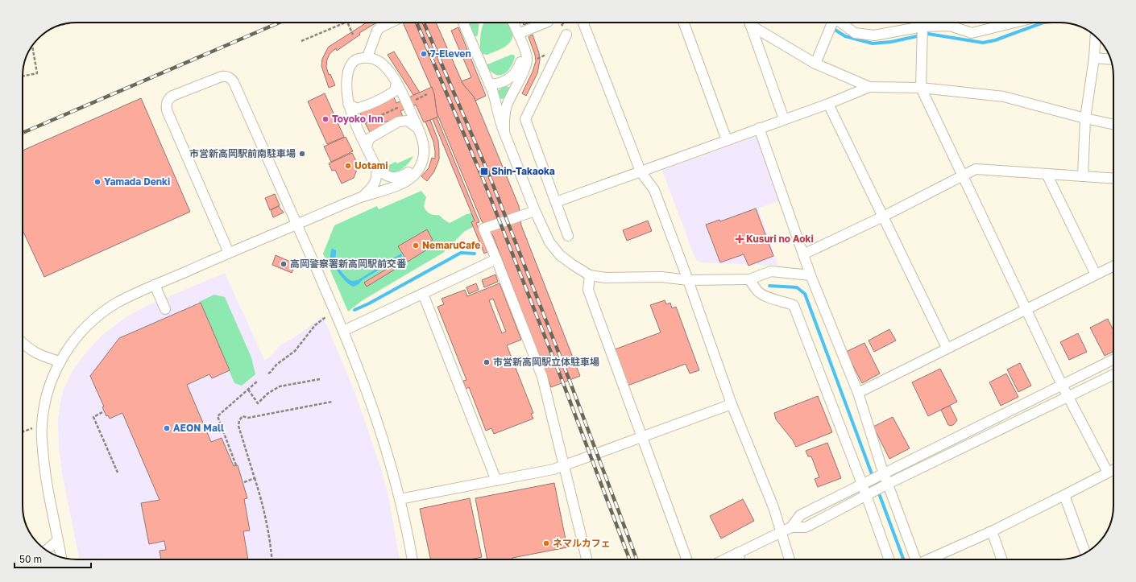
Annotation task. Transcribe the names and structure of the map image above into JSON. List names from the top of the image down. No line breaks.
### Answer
{"places":{"other":["7-Eleven","Toyoko Inn","市営新高岡駅前南駐車場","Uotami","Yamada Denki","NemaruCafe","高岡警察署新高岡駅前交番","市営新高岡駅立体駐車場","AEON Mall","ネマルカフェ"],"transit":["Shin-Takaoka"],"health":["Kusuri no Aoki"]},"scale_bar":"50 m"}
